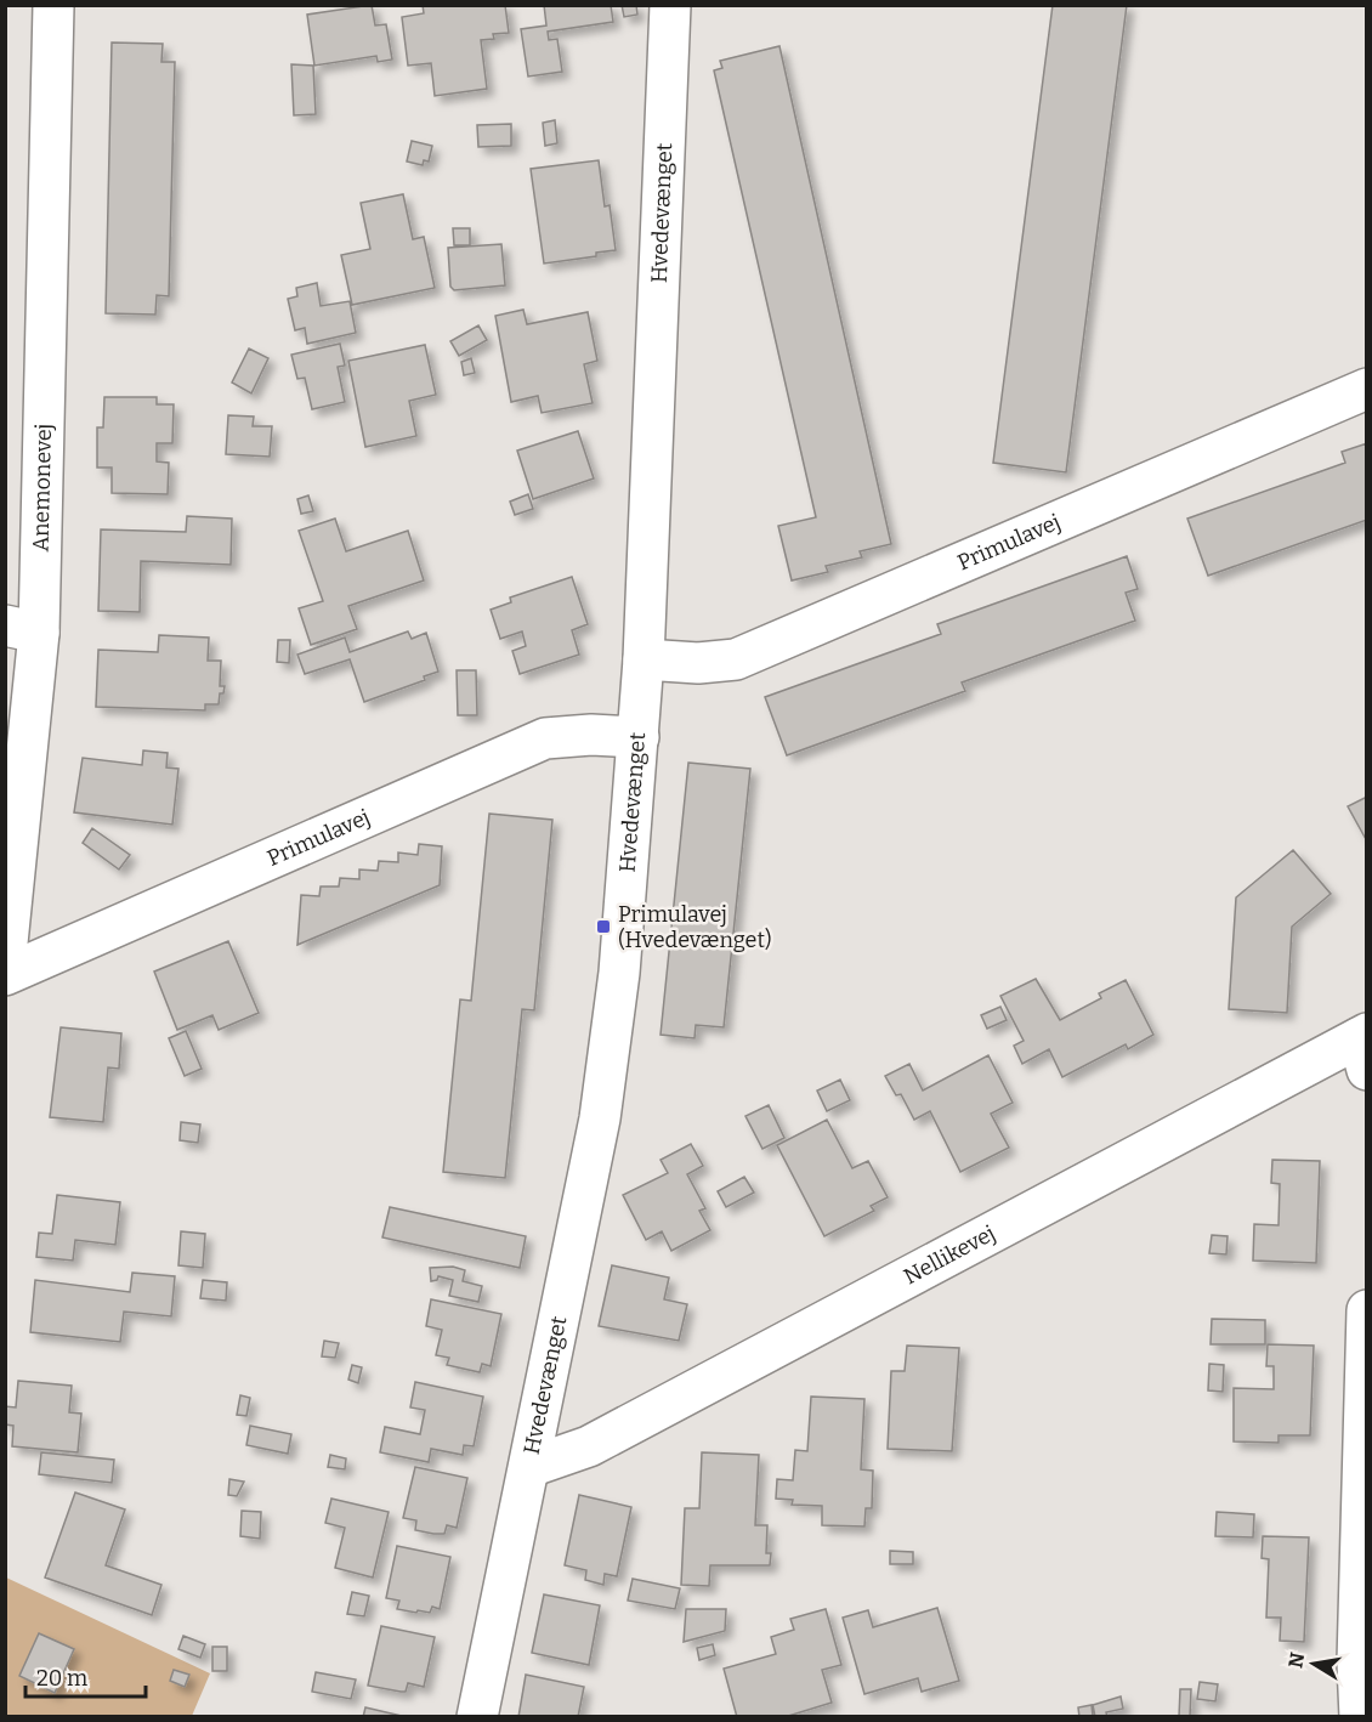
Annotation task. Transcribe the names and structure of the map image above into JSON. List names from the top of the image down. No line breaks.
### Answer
{"streets":{"street":["Hvedevænget","Anemonevej","Primulavej","Nellikevej"]},"crossings":[["Hvedevænget","Primulavej"],["Hvedevænget","Nellikevej"]],"places":{"transit":["Primulavej (Hvedevænget)"]},"scale_bar":"20 m","north":"left"}
